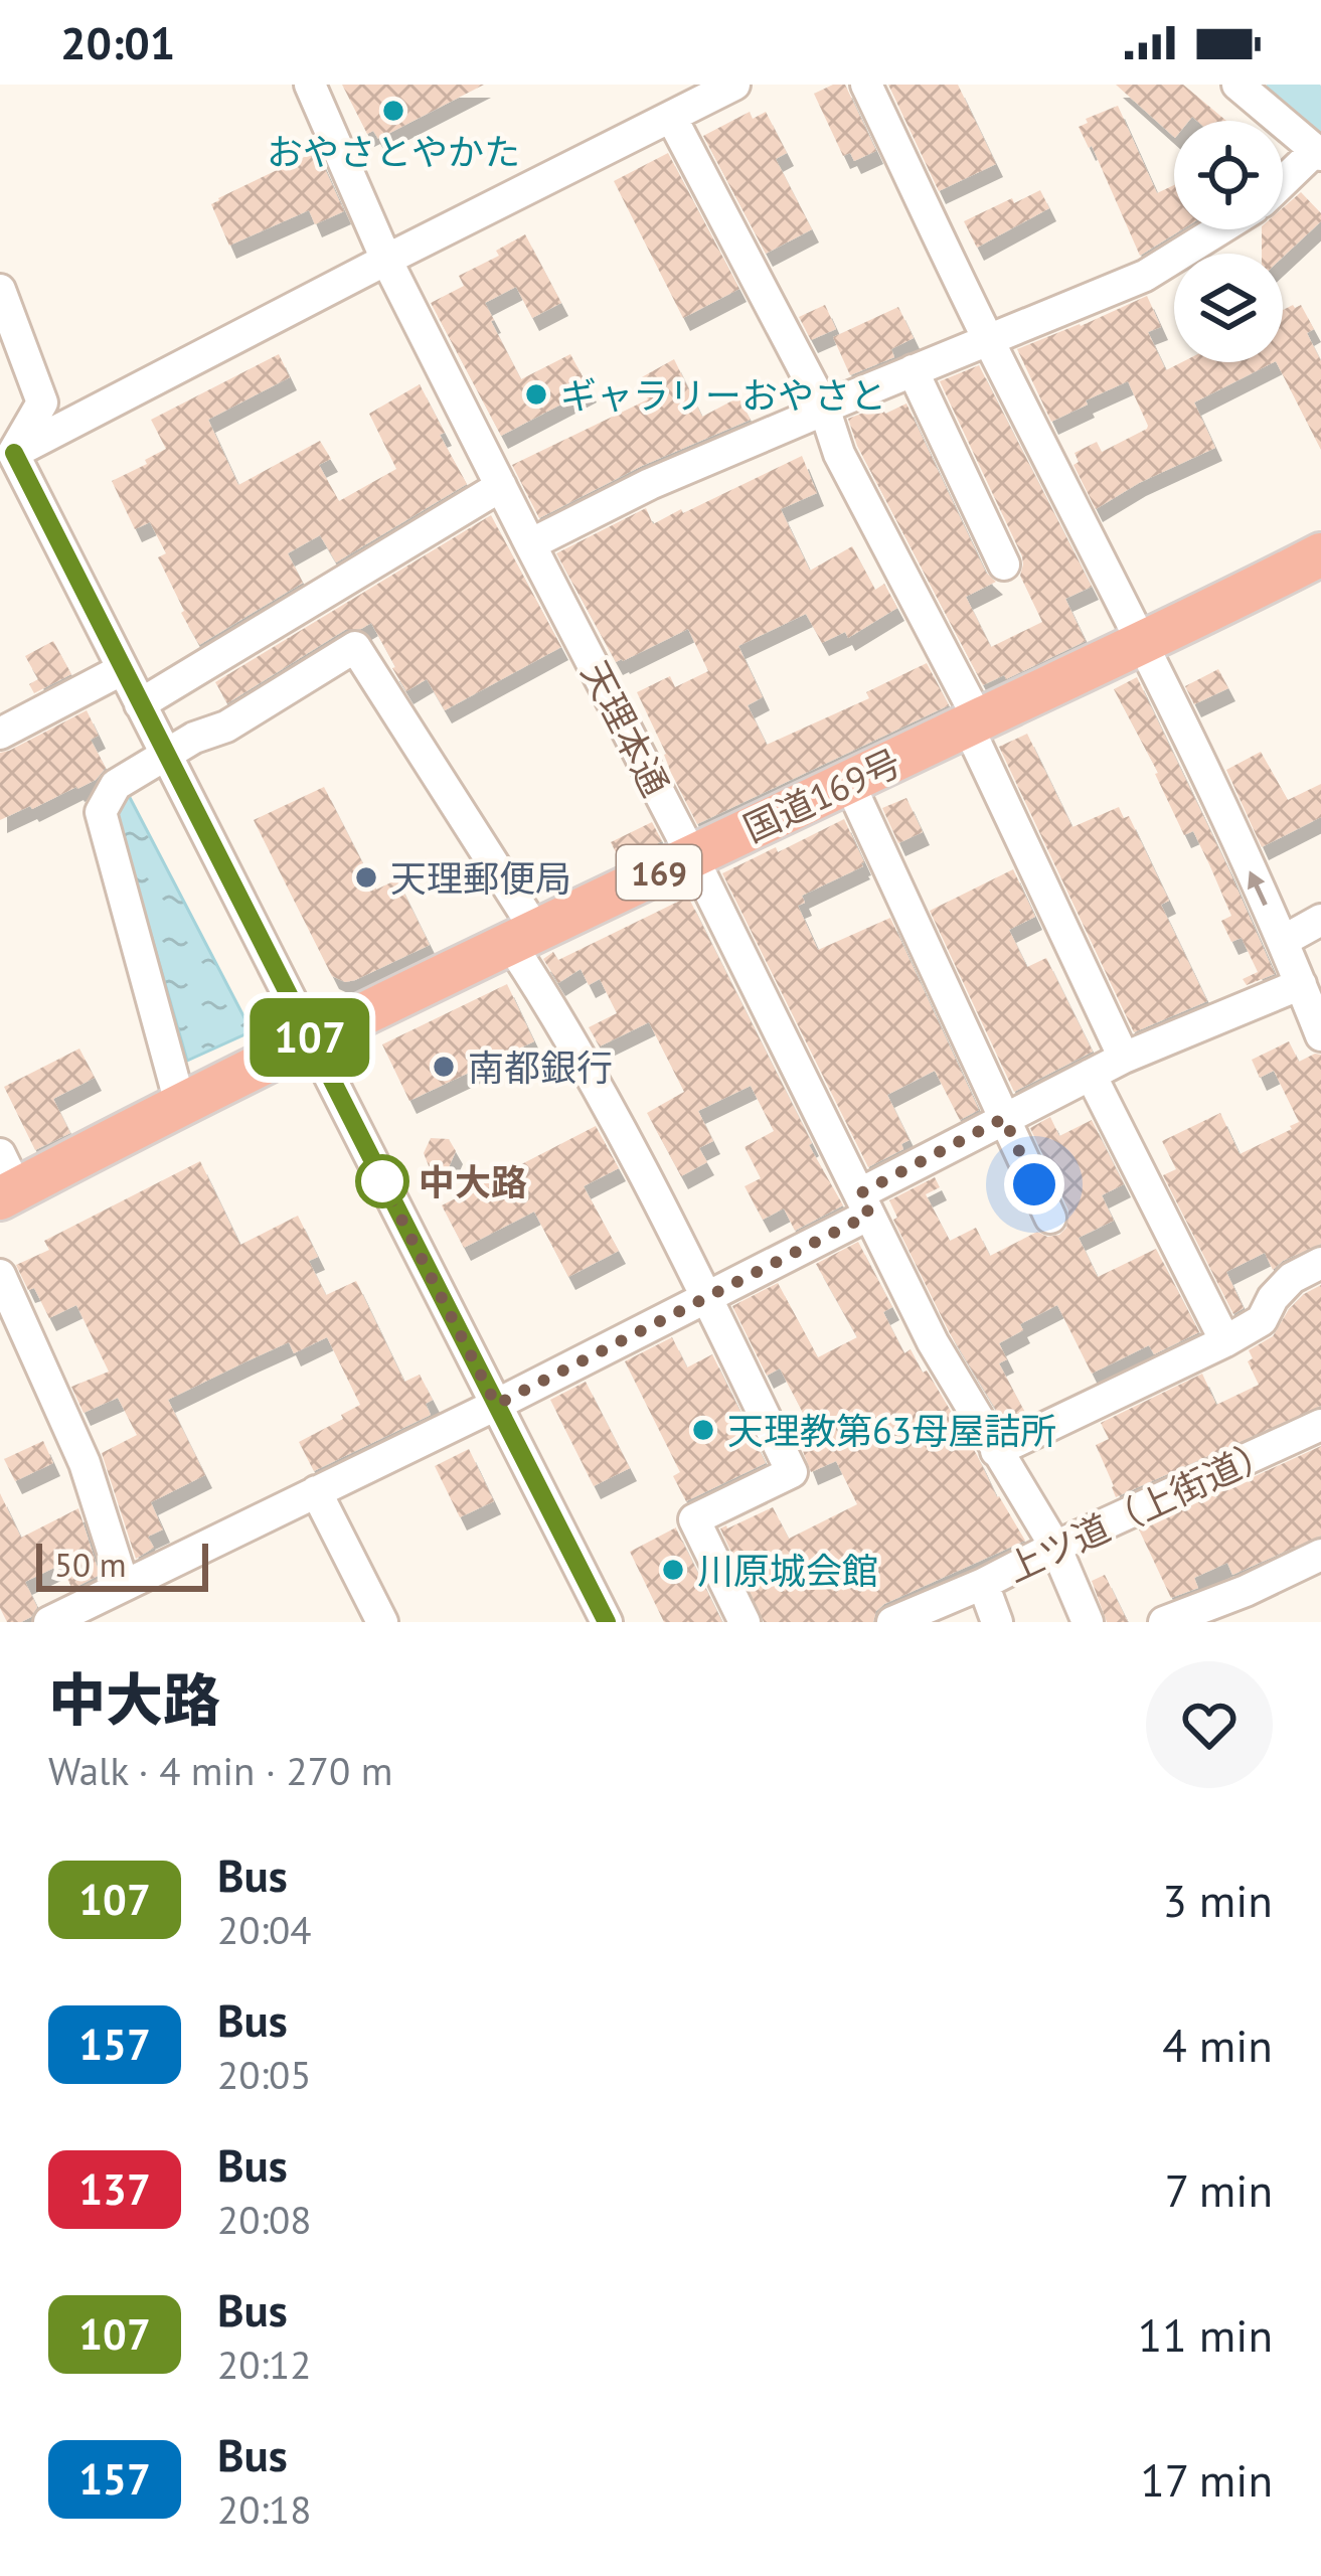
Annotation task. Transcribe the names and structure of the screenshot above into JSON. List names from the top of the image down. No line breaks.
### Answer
{"streets":{"highway":["国道169号","169"],"street":["天理本通","上ツ道（上街道）"]},"crossings":[["天理本通","国道169号"],["天理本通","上ツ道（上街道）"]],"places":["おやさとやかた","ギャラリーおやさと","天理郵便局","南都銀行","中大路","天理教第63母屋詰所","川原城会館"],"lines":["bus line 107"],"scale_bar":"50 m","page":{"status":"20:01","on_map":"107","scale":"50 m","heading":["中大路","Walk · 4 min · 270 m"],"list":[{"mark":"107","name":"Bus","note":"20:04","value":"3 min"},{"mark":"157","name":"Bus","note":"20:05","value":"4 min"},{"mark":"137","name":"Bus","note":"20:08","value":"7 min"},{"mark":"107","name":"Bus","note":"20:12","value":"11 min"},{"mark":"157","name":"Bus","note":"20:18","value":"17 min"}]}}
